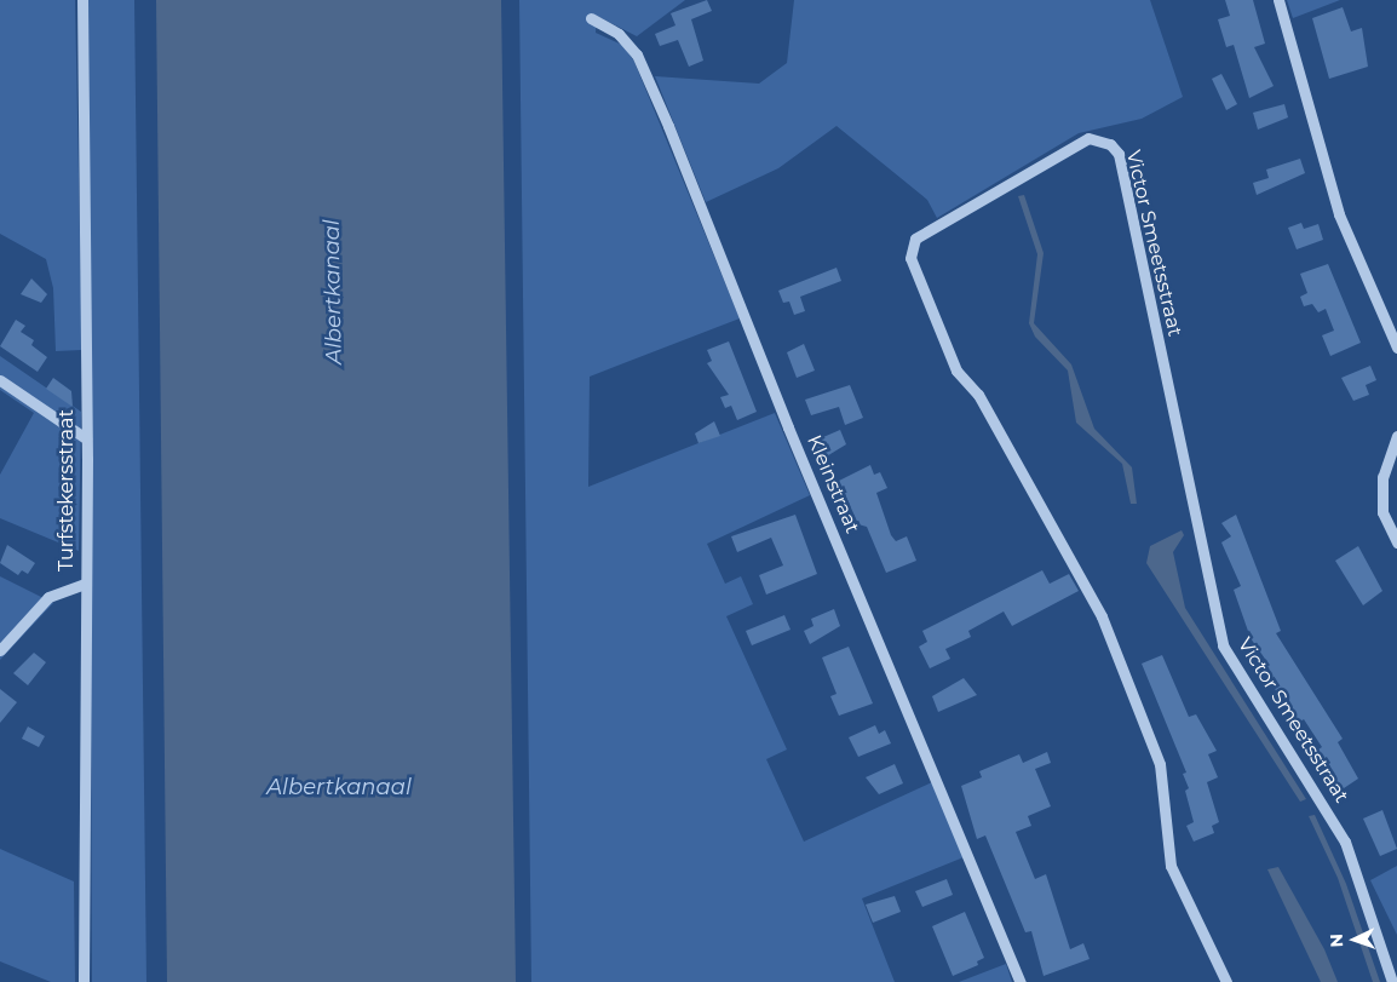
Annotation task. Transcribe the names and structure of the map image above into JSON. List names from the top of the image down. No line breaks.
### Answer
{"streets":{"street":["Victor Smeetsstraat","Kleinstraat","Turfstekersstraat"]},"water":["Albertkanaal"],"north":"left"}
